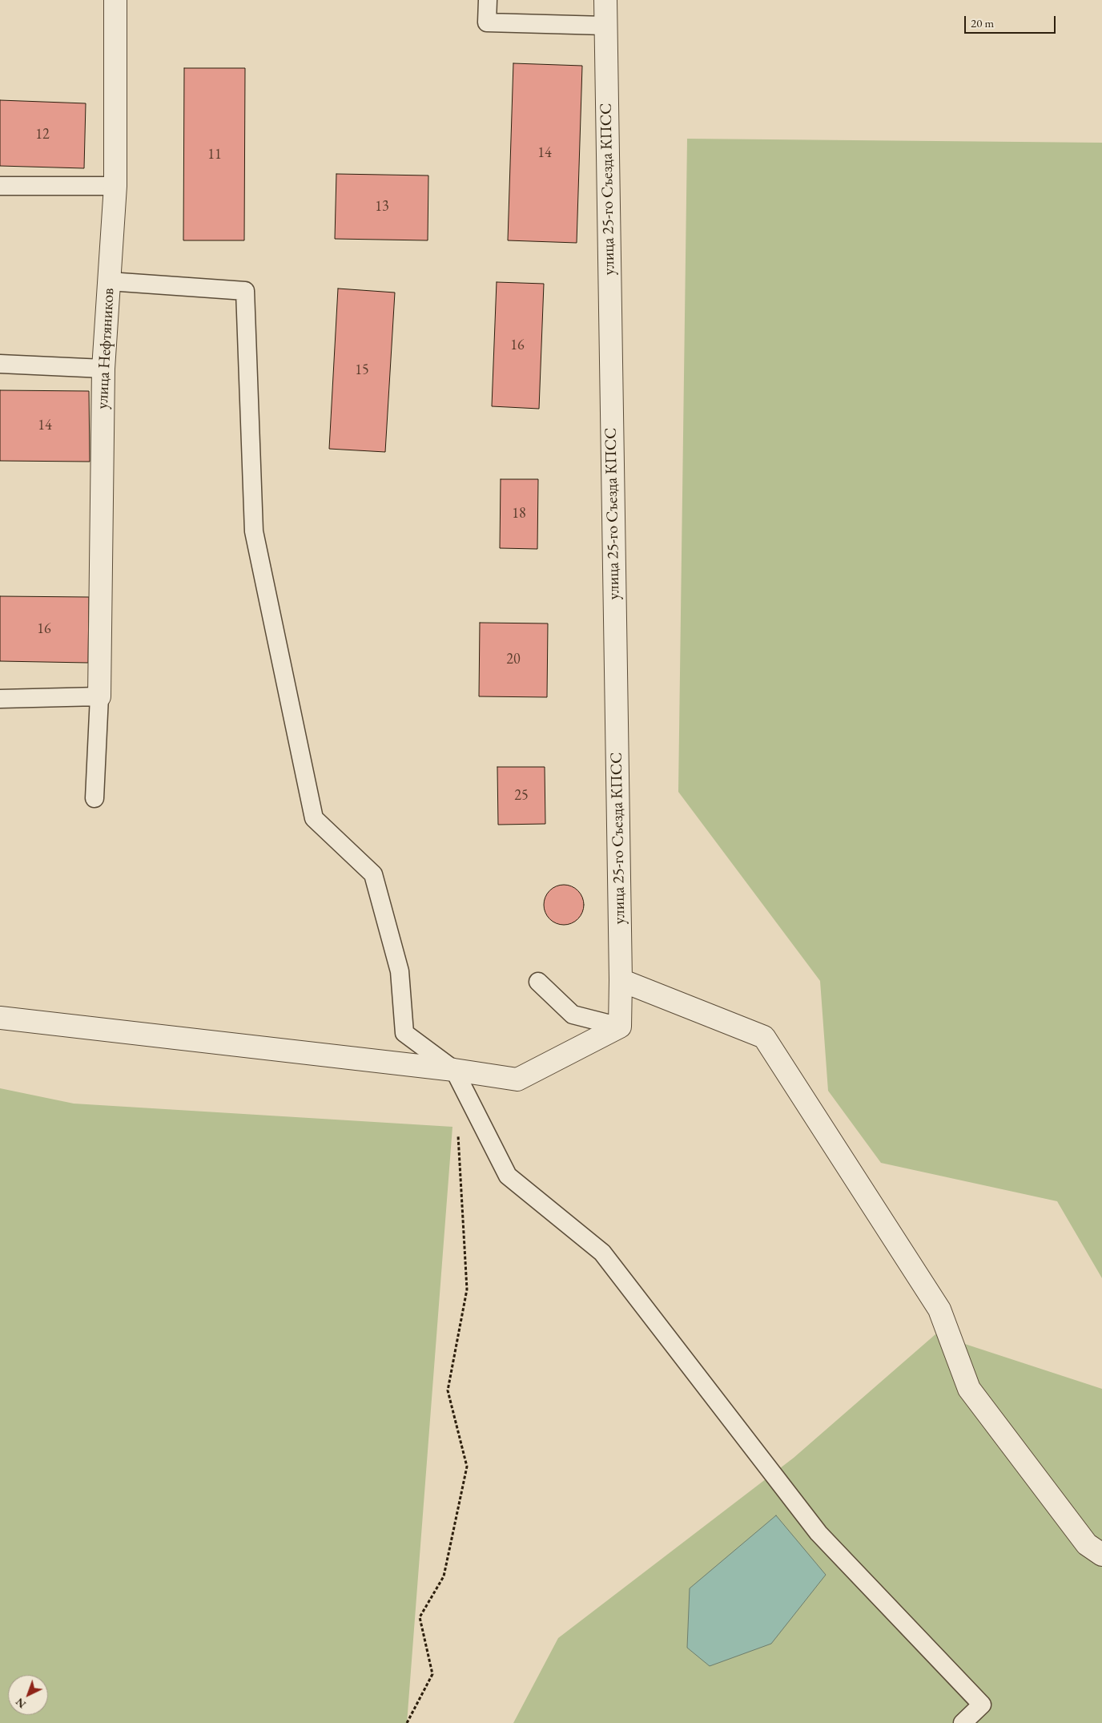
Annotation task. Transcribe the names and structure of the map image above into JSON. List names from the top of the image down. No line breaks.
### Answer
{"streets":{"street":["улица 25-го Съезда КПСС","улица Нефтяников"]},"house_numbers":["12","14","11","13","16","15","14","18","16","20","25"],"scale_bar":"20 m","north":"bottom left"}
